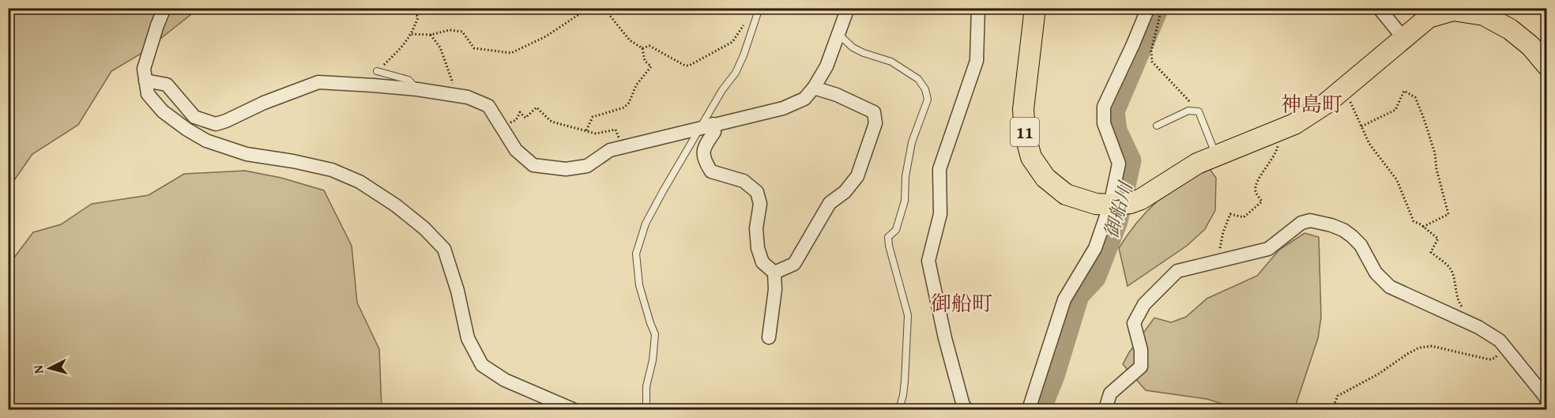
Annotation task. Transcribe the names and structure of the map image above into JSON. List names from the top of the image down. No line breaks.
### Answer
{"streets":{"main road":["11"]},"districts":["神島町","御船町"],"water":["御船川"],"north":"left"}
